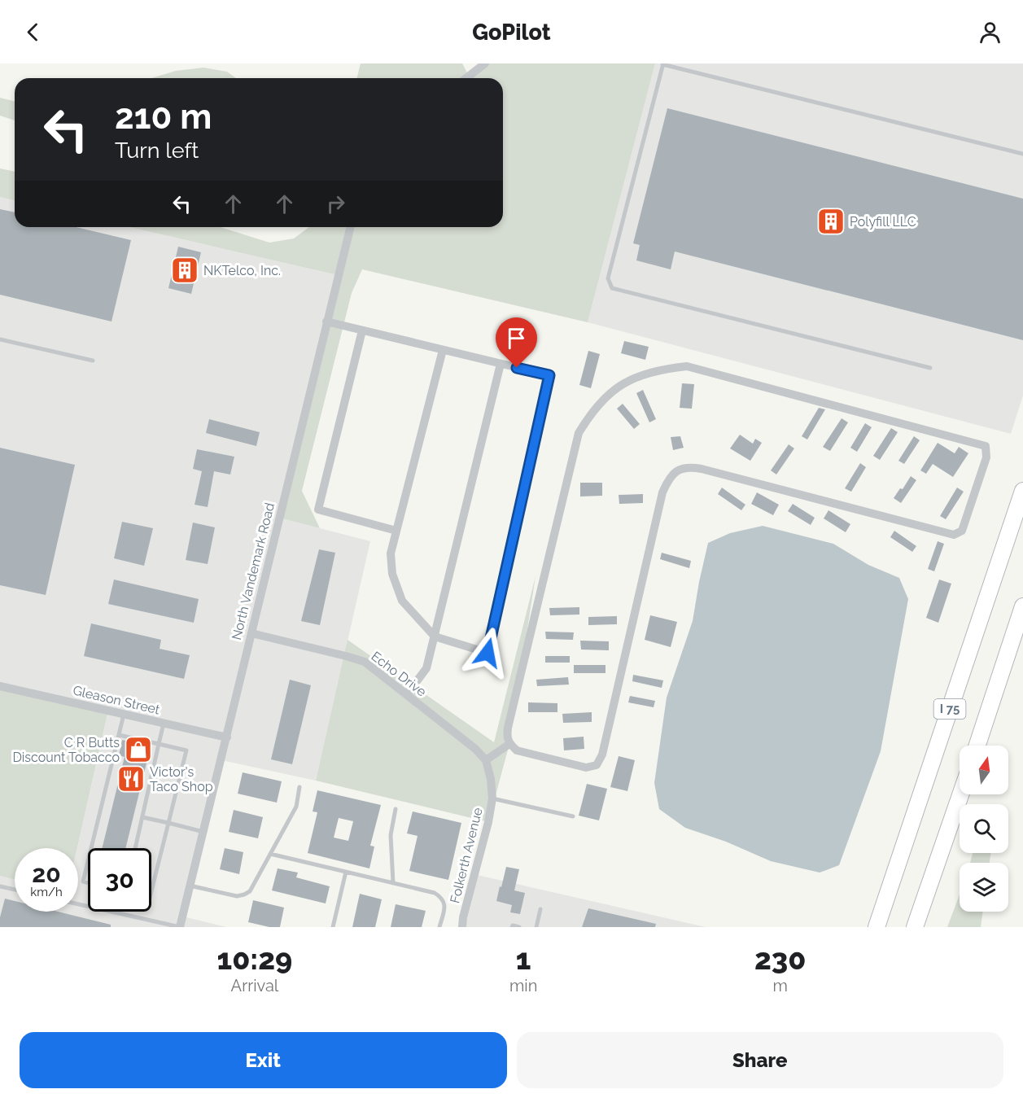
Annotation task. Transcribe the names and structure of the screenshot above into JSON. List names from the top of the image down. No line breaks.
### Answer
{"streets":{"highway":["I 75"],"street":["North Vandemark Road","Echo Drive","Gleason Street","Folkerth Avenue"]},"crossings":[["North Vandemark Road","Echo Drive"],["North Vandemark Road","Gleason Street"],["Echo Drive","Folkerth Avenue"]],"places":{"building":["Polyfill LLC","NKTelco, Inc."],"shop":["C R Butts Discount Tobacco"],"restaurant":["Victor's Taco Shop"]},"north":"top","page":{"header":"GoPilot","turn":["210 m","Turn left"],"speed":"20 km/h","limit":"30","eta":["10:29","Arrival","1","min","230","m"],"buttons":["Exit","Share"]}}
